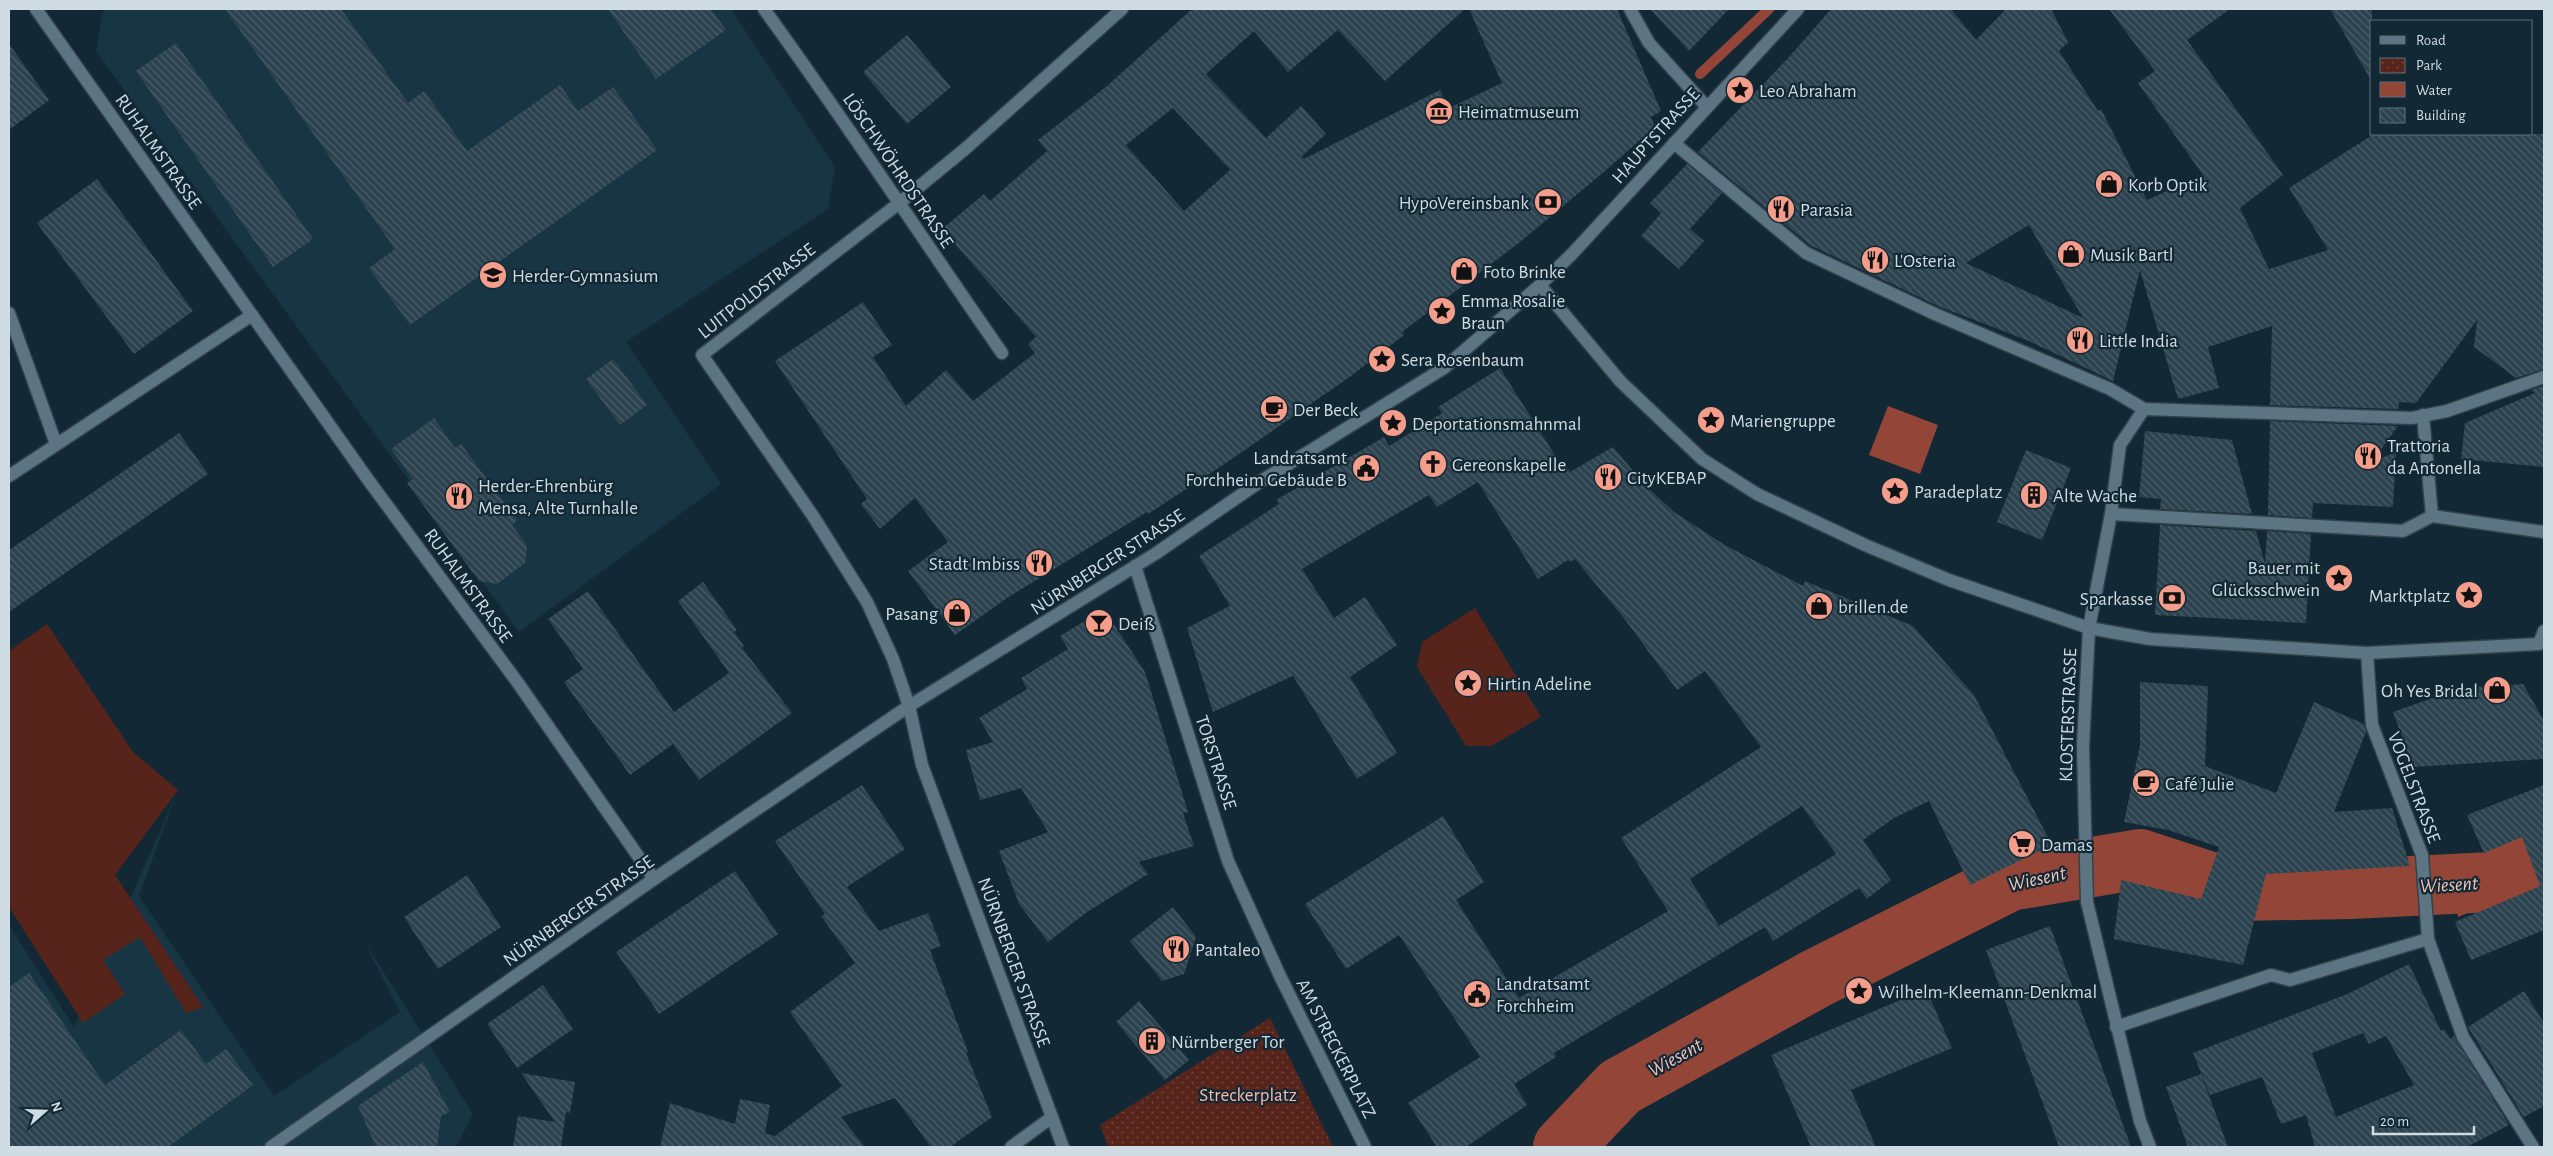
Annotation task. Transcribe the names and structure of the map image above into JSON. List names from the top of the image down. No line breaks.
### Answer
{"streets":{"street":["HAUPTSTRASSE","RUHALMSTRASSE","LÖSCHWÖHRDSTRASSE","LUITPOLDSTRASSE","NÜRNBERGER STRASSE","KLOSTERSTRASSE","TORSTRASSE","VOGELSTRASSE","AM STRECKERPLATZ"]},"crossings":[["HAUPTSTRASSE","NÜRNBERGER STRASSE"],["RUHALMSTRASSE","NÜRNBERGER STRASSE"],["LÖSCHWÖHRDSTRASSE","LUITPOLDSTRASSE"],["LUITPOLDSTRASSE","NÜRNBERGER STRASSE"],["NÜRNBERGER STRASSE","TORSTRASSE"],["TORSTRASSE","AM STRECKERPLATZ"]],"water":["Wiesent"],"parks":["Streckerplatz"],"places":{"place":["Leo Abraham","Emma Rosalie Braun","Sera Rosenbaum","Mariengruppe","Deportationsmahnmal","Paradeplatz","Bauer mit Glücksschwein","Marktplatz","Hirtin Adeline","Wilhelm-Kleemann-Denkmal"],"museum":["Heimatmuseum"],"shop":["Korb Optik","Musik Bartl","Foto Brinke","brillen.de","Pasang","Oh Yes Bridal"],"bank":["HypoVereinsbank","Sparkasse"],"restaurant":["Parasia","L'Osteria","Little India","Trattoria da Antonella","CityKEBAP","Herder-Ehrenbürg Mensa, Alte Turnhalle","Stadt Imbiss","Pantaleo"],"school or university":["Herder-Gymnasium"],"cafe":["Der Beck","Café Julie"],"church":["Gereonskapelle"],"public building":["Landratsamt Forchheim Gebäude B","Landratsamt Forchheim"],"building":["Alte Wache","Nürnberger Tor"],"bar":["Deiß"],"supermarket":["Damas"]},"legend":["Road","Park","Water","Building"],"scale_bar":"20 m","north":"right"}
